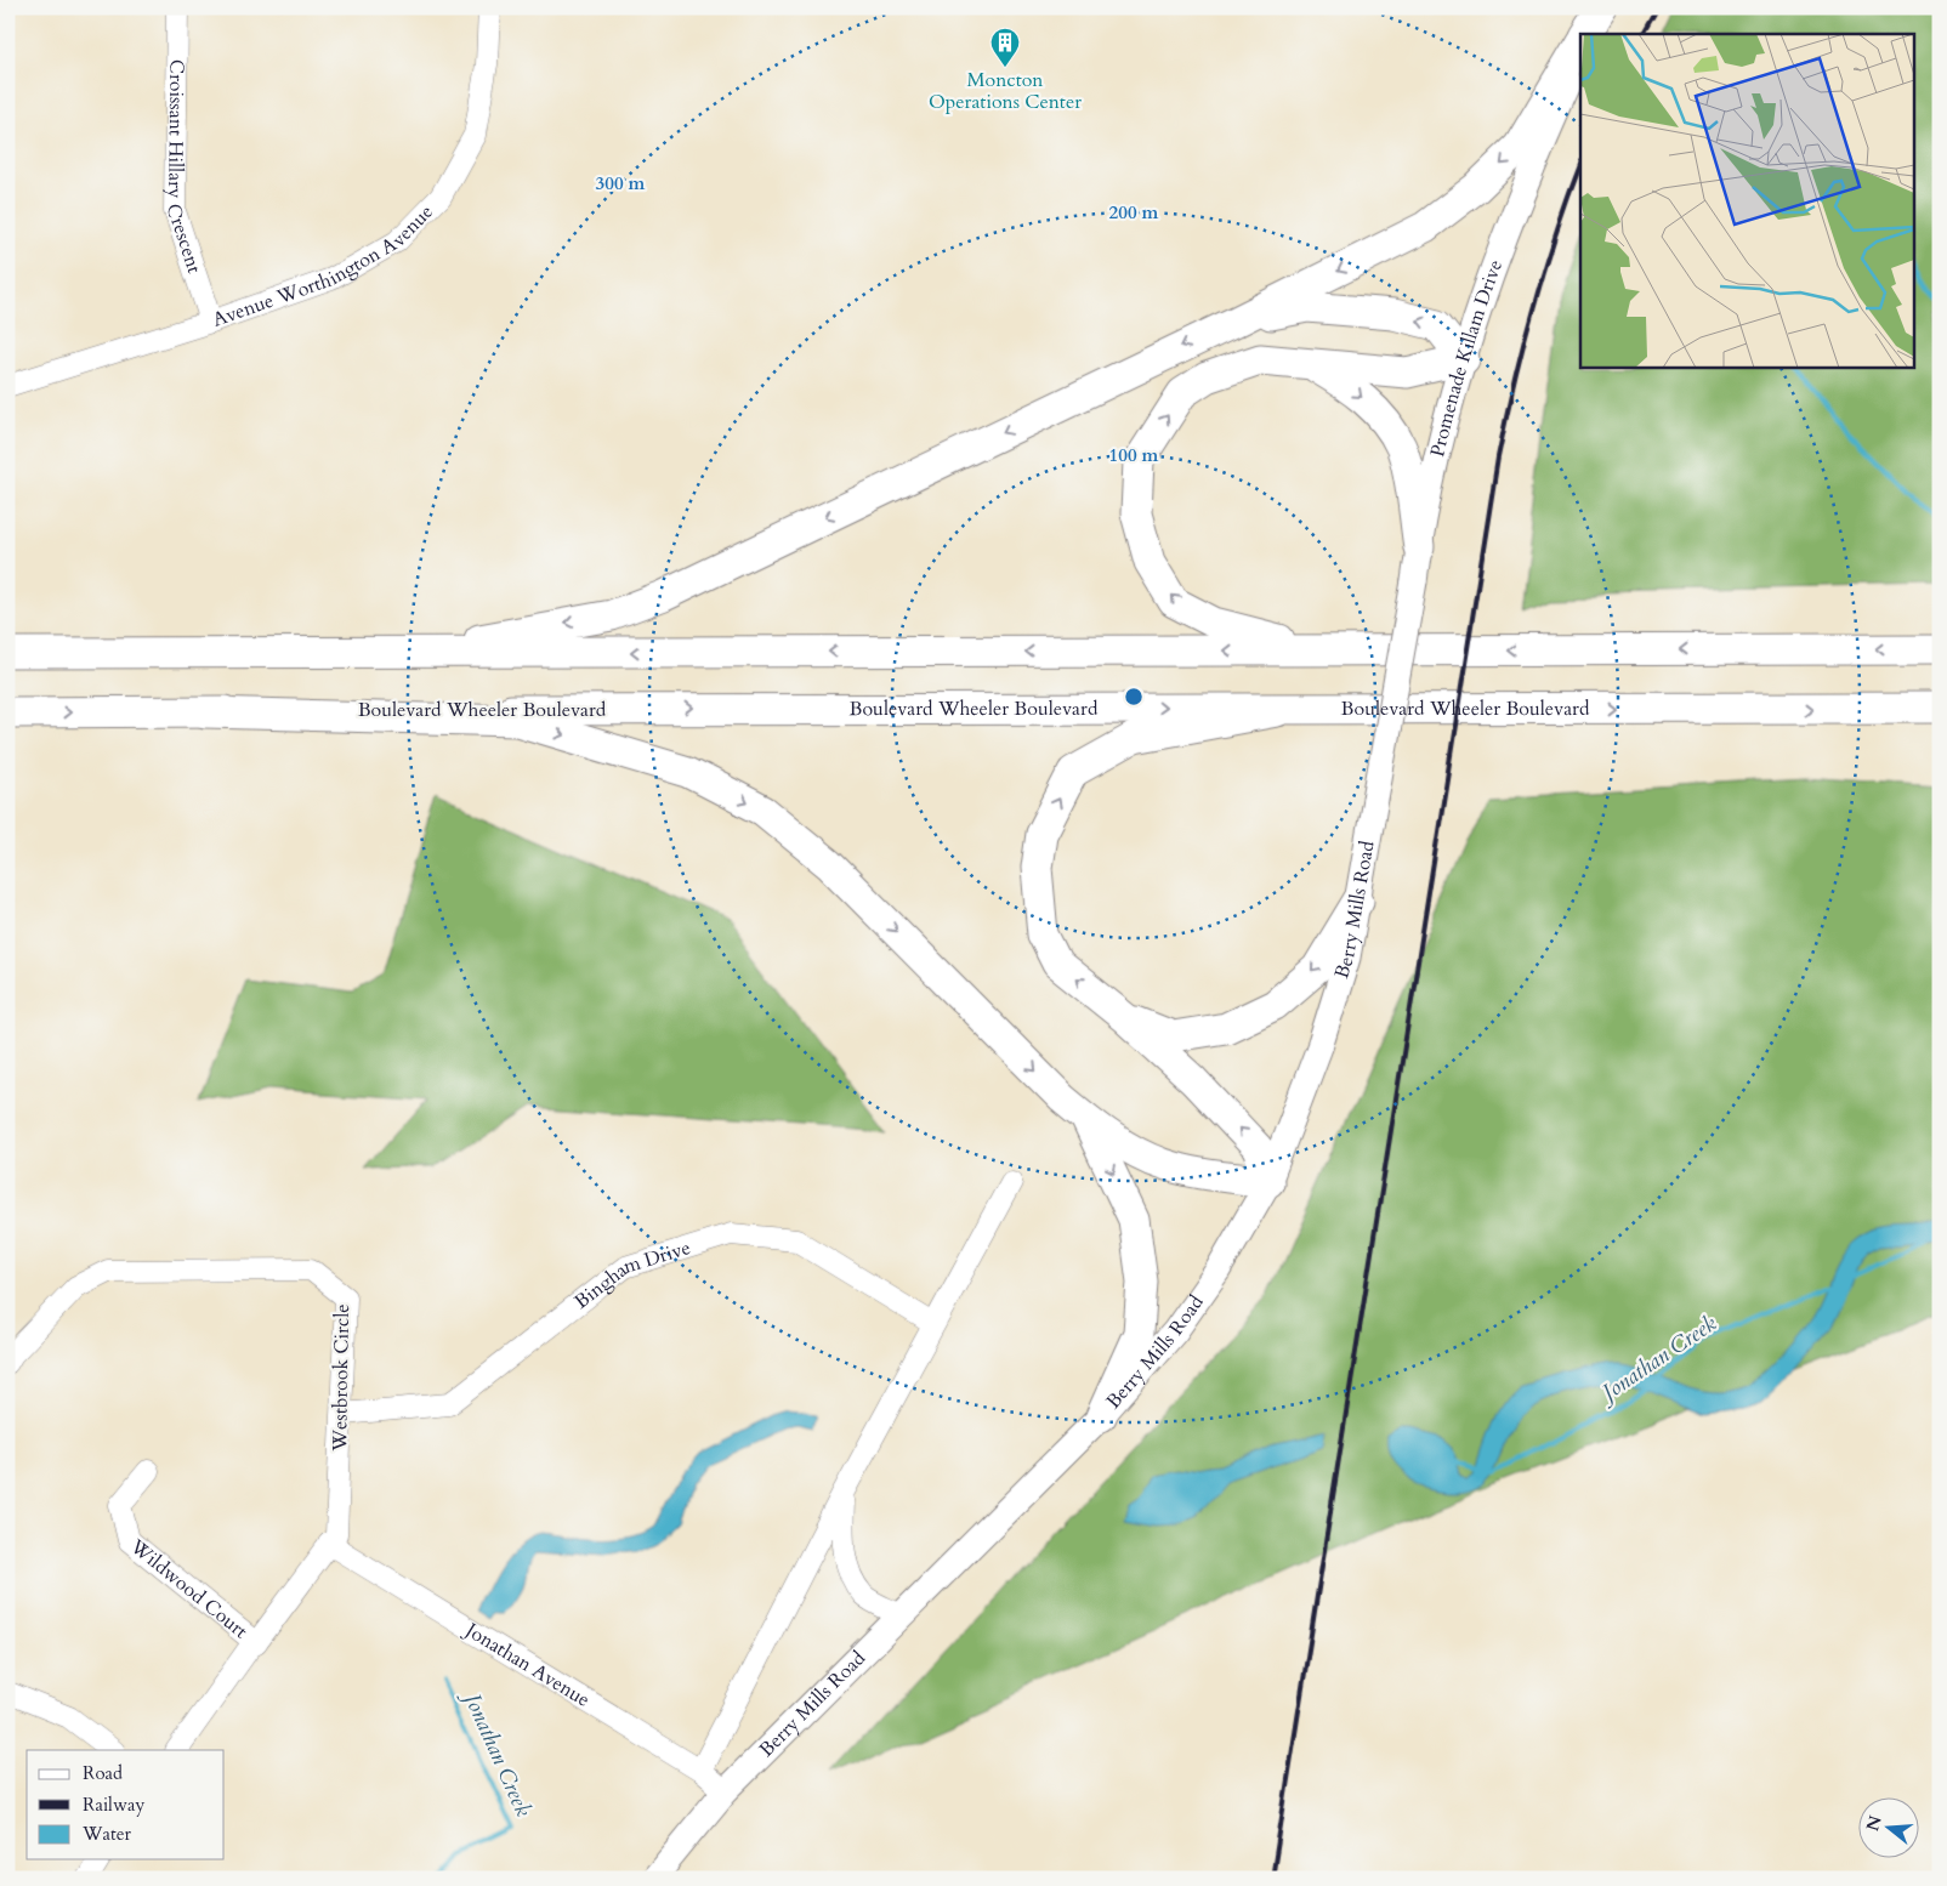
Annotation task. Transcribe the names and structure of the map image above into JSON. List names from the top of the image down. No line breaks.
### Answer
{"streets":{"highway":["Boulevard Wheeler Boulevard"],"main road":["Promenade Killam Drive","Berry Mills Road"],"street":["Croissant Hillary Crescent","Avenue Worthington Avenue","Bingham Drive","Westbrook Circle","Wildwood Court","Jonathan Avenue"]},"crossings":[["Croissant Hillary Crescent","Avenue Worthington Avenue"],["Promenade Killam Drive","Berry Mills Road"],["Berry Mills Road","Jonathan Avenue"],["Bingham Drive","Westbrook Circle"],["Westbrook Circle","Wildwood Court"],["Westbrook Circle","Jonathan Avenue"]],"water":["Jonathan Creek"],"places":{"building":["Moncton Operations Center"]},"legend":["Road","Railway","Water"],"north":"left","rings":["300 m","200 m","100 m"]}
